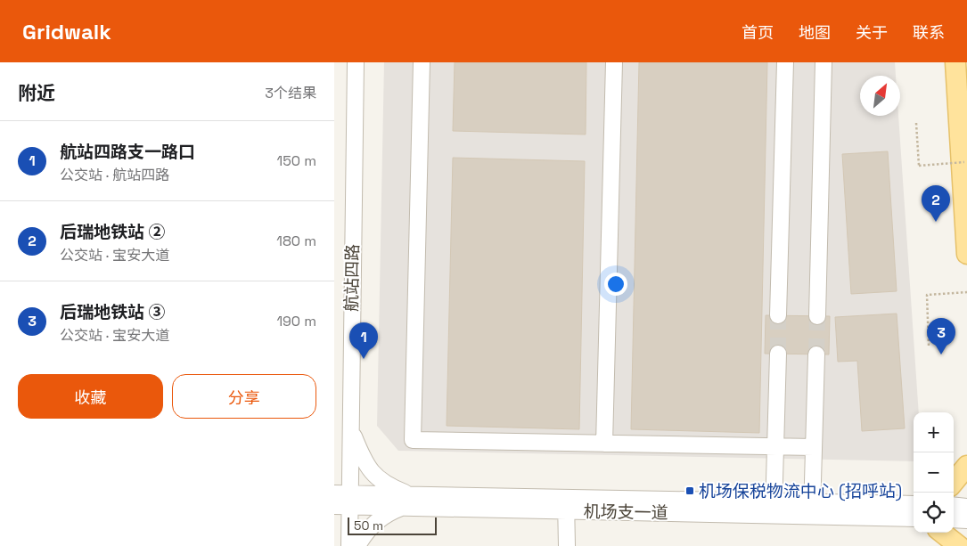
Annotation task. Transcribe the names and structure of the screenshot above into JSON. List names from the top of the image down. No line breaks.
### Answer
{"streets":{"street":["航站四路","机场支一道"]},"crossings":[["航站四路","机场支一道"]],"places":{"transit":["机场保税物流中心 (招呼站)"]},"scale_bar":"50 m","north":"top right","page":{"header":"Gridwalk","nav":["首页","地图","关于","联系"],"heading":["附近","3个结果"],"list":[{"mark":"1","name":"航站四路支一路口","note":"公交站 · 航站四路","value":"150 m"},{"mark":"2","name":"后瑞地铁站 ②","note":"公交站 · 宝安大道","value":"180 m"},{"mark":"3","name":"后瑞地铁站 ③","note":"公交站 · 宝安大道","value":"190 m"}],"pins":["2","3","1"],"buttons":["收藏","分享"],"map_buttons":["+","−"],"scale":"50 m"}}
